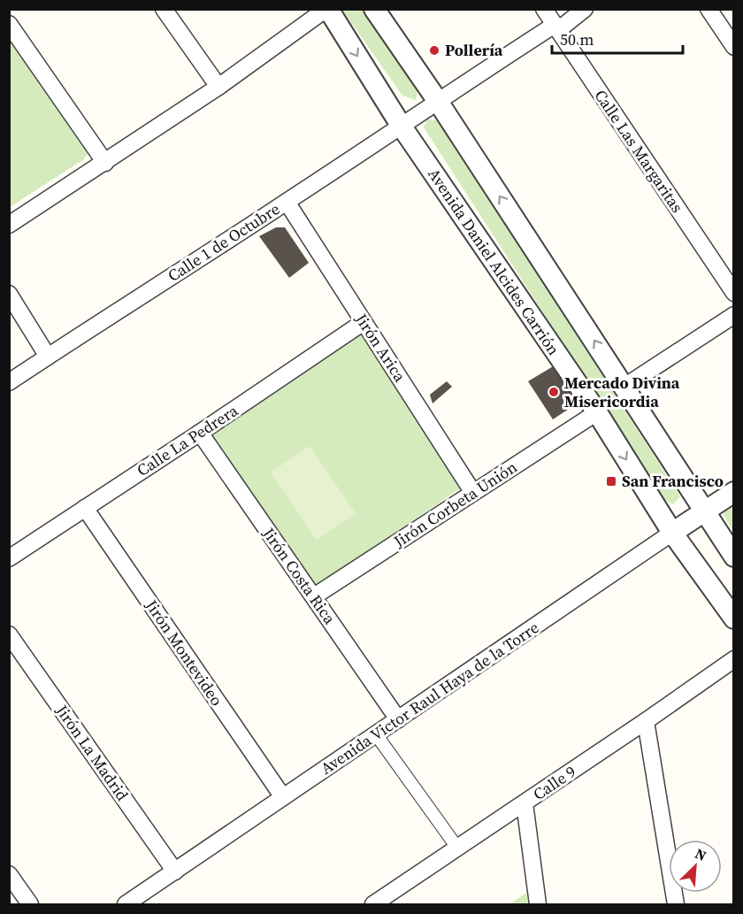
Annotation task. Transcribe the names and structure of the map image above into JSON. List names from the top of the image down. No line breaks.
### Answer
{"streets":{"street":["Calle Las Margaritas","Calle 1 de Octubre","Avenida Daniel Alcides Carrión","Jirón Arica","Calle La Pedrera","Jirón Corbeta Unión","Jirón Costa Rica","Jirón Montevideo","Avenida Victor Raul Haya de la Torre","Jirón La Madrid","Calle 9"]},"crossings":[["Calle Las Margaritas","Calle 1 de Octubre"],["Calle 1 de Octubre","Avenida Daniel Alcides Carrión"],["Calle 1 de Octubre","Jirón Arica"],["Avenida Daniel Alcides Carrión","Jirón Corbeta Unión"],["Avenida Daniel Alcides Carrión","Avenida Victor Raul Haya de la Torre"],["Jirón Arica","Calle La Pedrera"],["Jirón Arica","Jirón Corbeta Unión"],["Calle La Pedrera","Jirón Costa Rica"],["Calle La Pedrera","Jirón Montevideo"],["Jirón Corbeta Unión","Jirón Costa Rica"],["Jirón Costa Rica","Avenida Victor Raul Haya de la Torre"],["Jirón Montevideo","Avenida Victor Raul Haya de la Torre"],["Avenida Victor Raul Haya de la Torre","Jirón La Madrid"]],"places":{"other":["Pollería","Mercado Divina Misericordia"],"transit":["San Francisco"]},"scale_bar":"50 m","north":"top right"}
